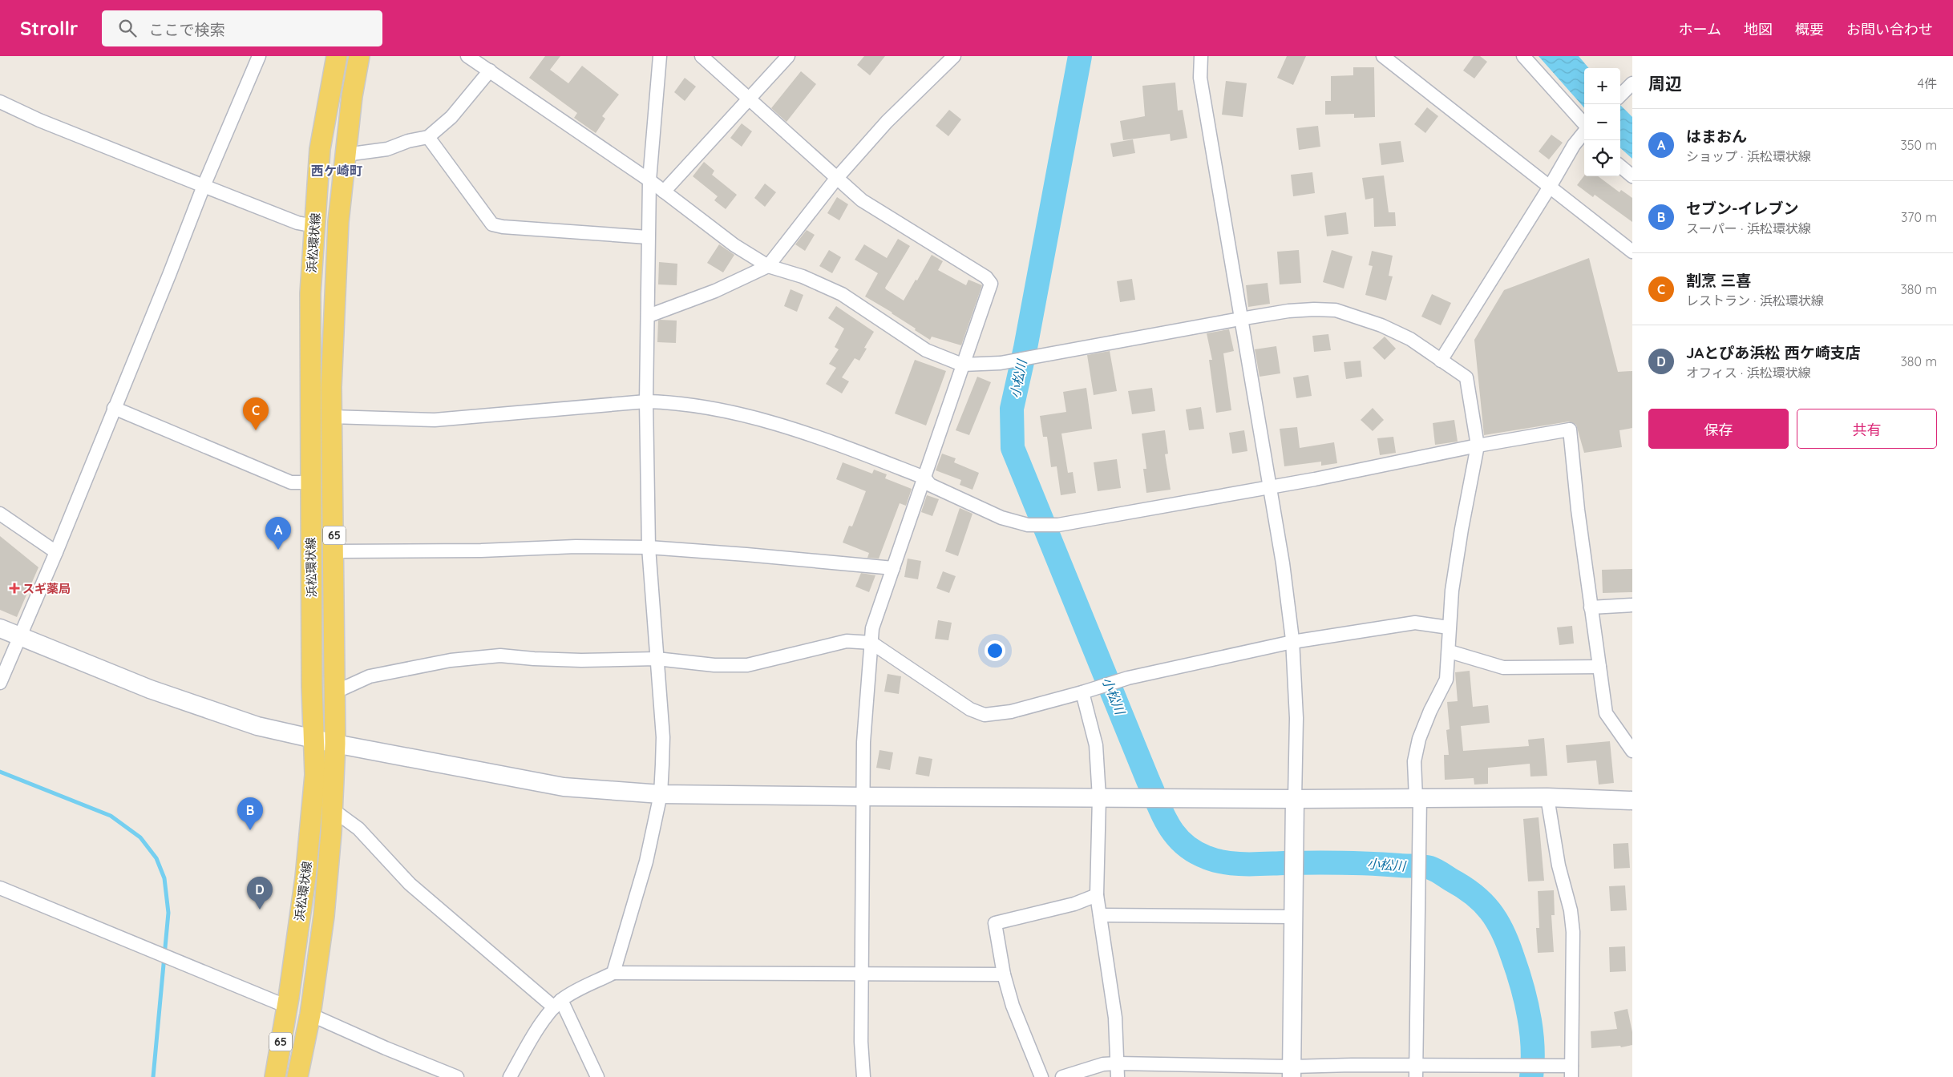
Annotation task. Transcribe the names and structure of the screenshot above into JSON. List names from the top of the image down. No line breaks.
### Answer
{"streets":{"main road":["浜松環状線","65"]},"districts":["西ケ崎町"],"water":["小松川"],"places":{"health":["スギ薬局"]},"page":{"header":"Strollr","search":"ここで検索","nav":["ホーム","地図","概要","お問い合わせ"],"heading":["周辺","4件"],"map_buttons":["+","−"],"list":[{"mark":"A","name":"はまおん","note":"ショップ · 浜松環状線","value":"350 m"},{"mark":"B","name":"セブン-イレブン","note":"スーパー · 浜松環状線","value":"370 m"},{"mark":"C","name":"割烹 三喜","note":"レストラン · 浜松環状線","value":"380 m"},{"mark":"D","name":"JAとぴあ浜松 西ケ崎支店","note":"オフィス · 浜松環状線","value":"380 m"}],"buttons":["保存","共有"],"pins":["C","A","B","D"]}}
